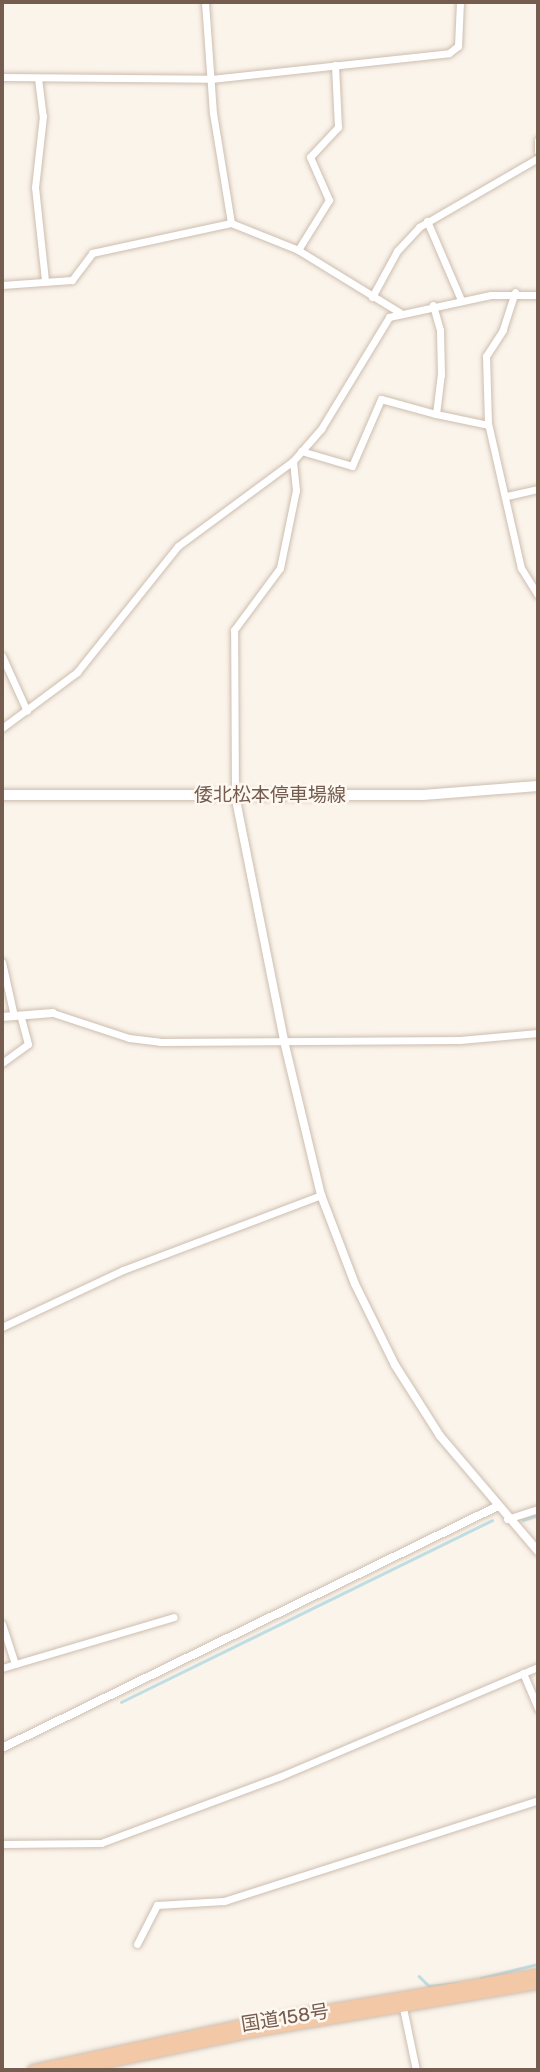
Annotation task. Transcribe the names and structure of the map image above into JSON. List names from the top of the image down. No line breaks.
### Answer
{"streets":{"highway":["国道158号"],"main road":["倭北松本停車場線"]}}
